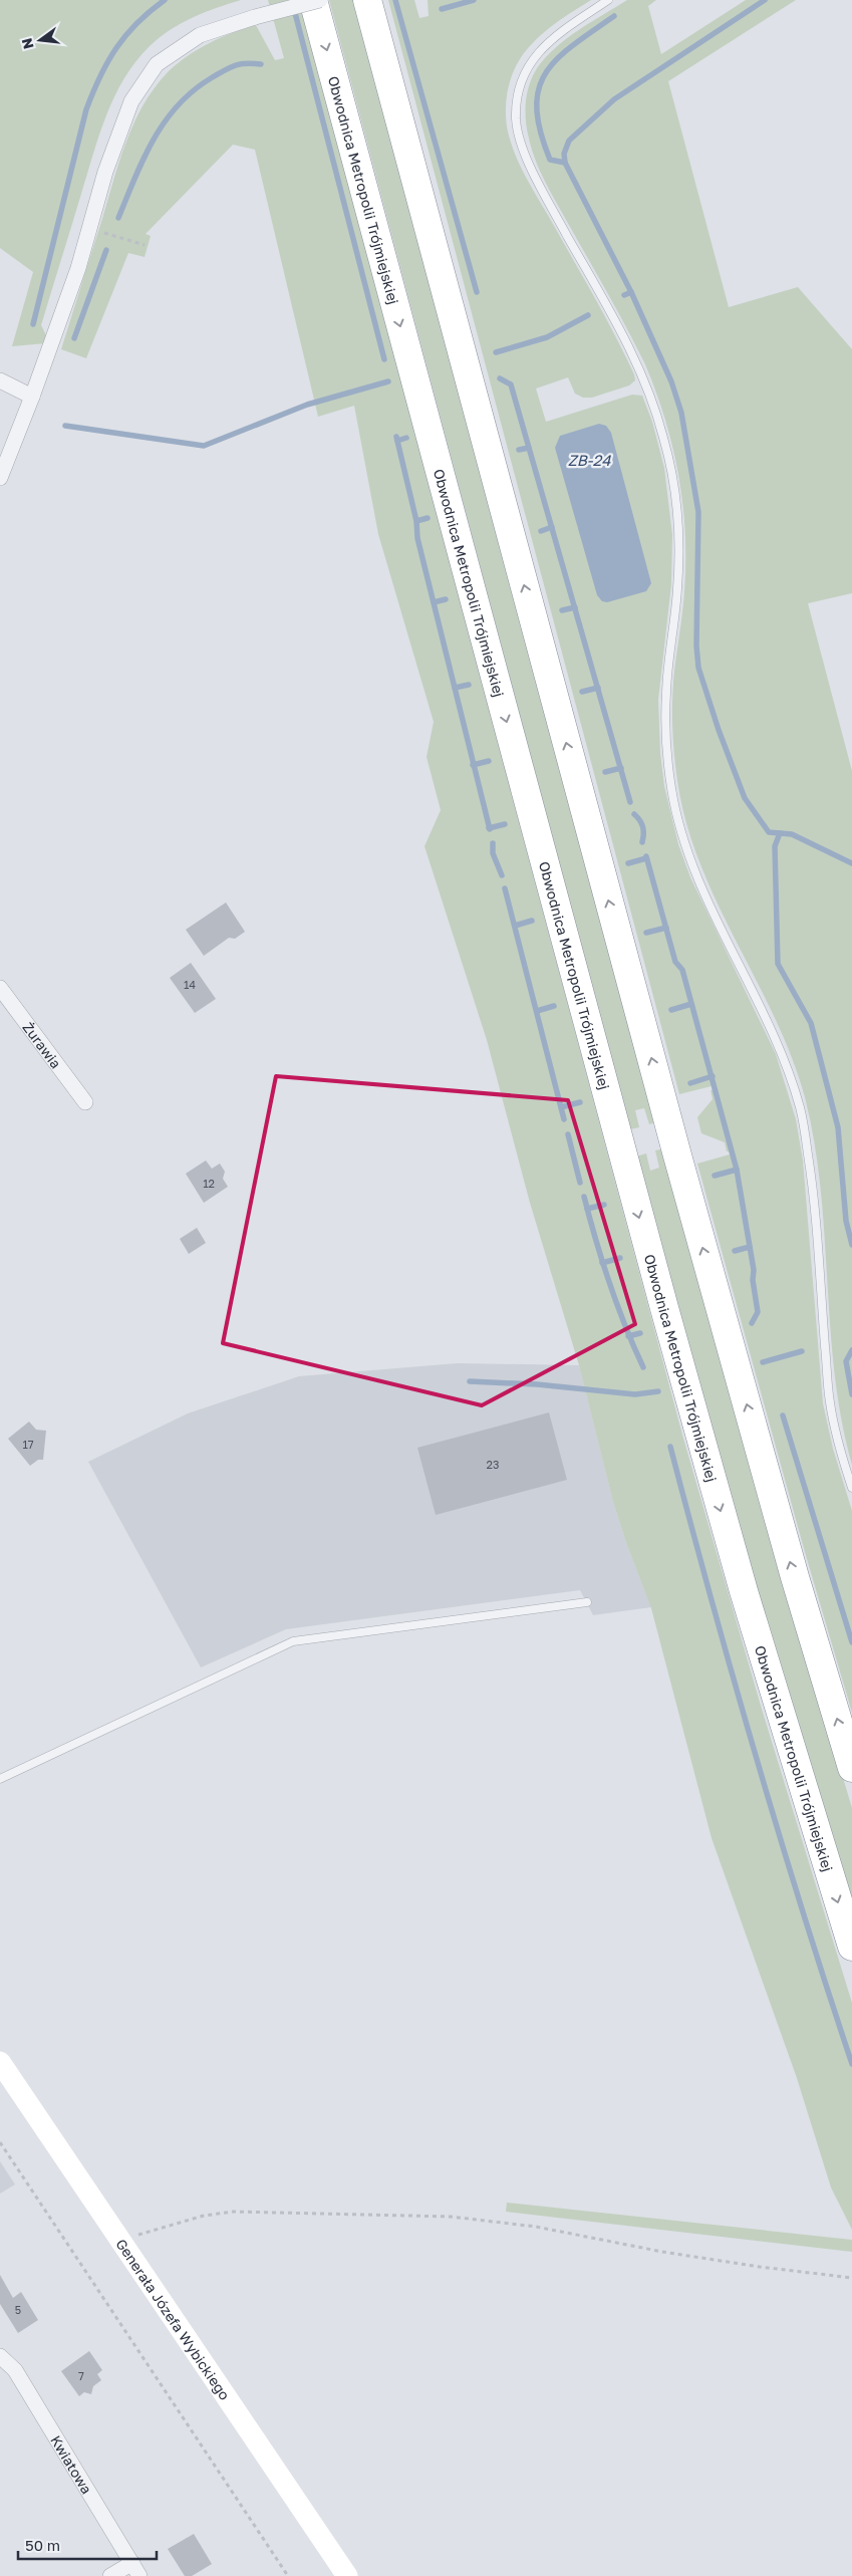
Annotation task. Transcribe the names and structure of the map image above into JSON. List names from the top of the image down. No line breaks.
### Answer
{"streets":{"highway":["Obwodnica Metropolii Trójmiejskiej"],"main road":["Generała Józefa Wybickiego"],"street":["Żurawia","Kwiatowa"]},"water":["ZB-24"],"house_numbers":["14","12","17","23","5","7"],"scale_bar":"50 m","north":"left"}
